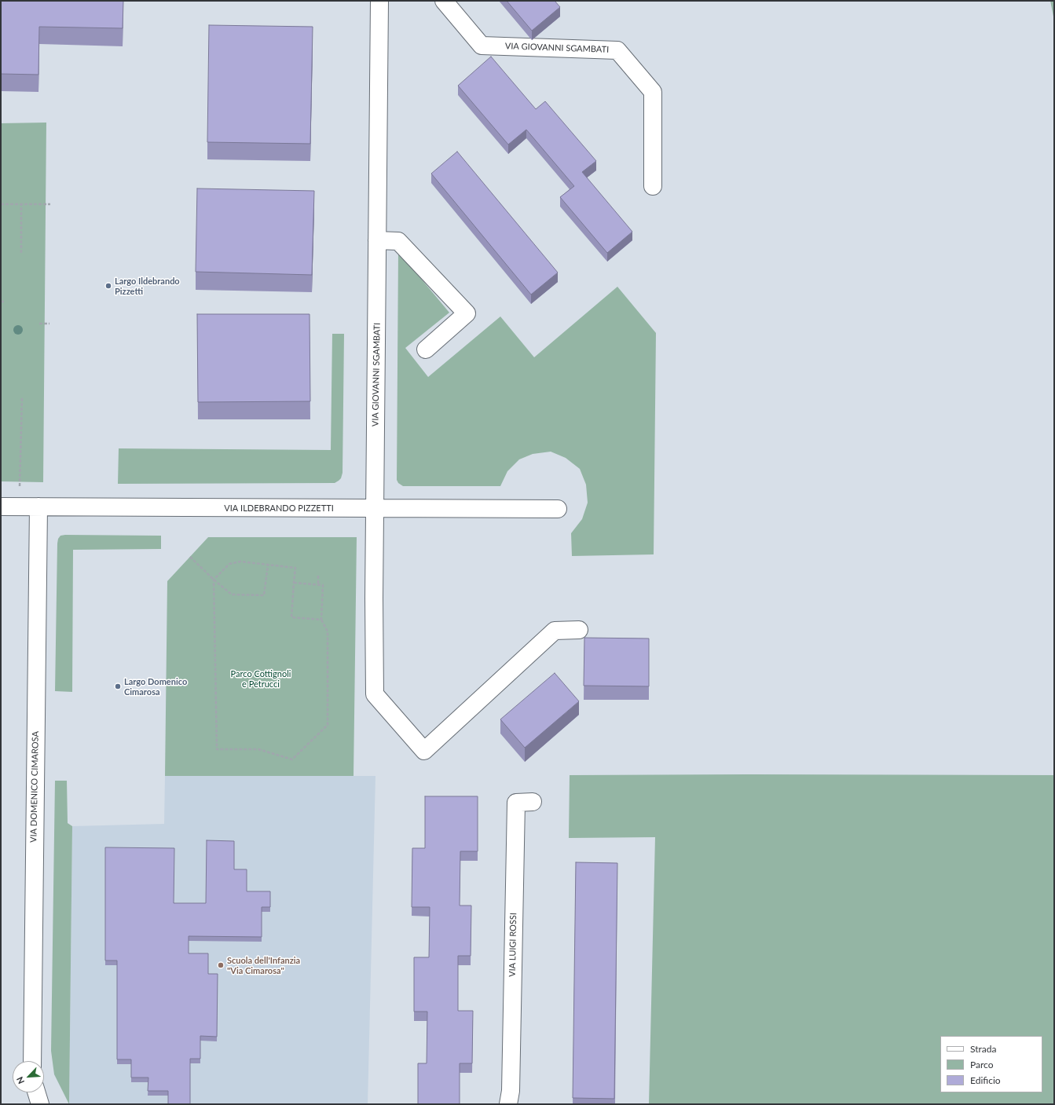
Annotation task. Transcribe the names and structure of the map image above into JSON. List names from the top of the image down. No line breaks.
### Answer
{"streets":{"street":["VIA GIOVANNI SGAMBATI","VIA ILDEBRANDO PIZZETTI","VIA DOMENICO CIMAROSA","VIA LUIGI ROSSI"]},"crossings":[["VIA GIOVANNI SGAMBATI","VIA ILDEBRANDO PIZZETTI"],["VIA ILDEBRANDO PIZZETTI","VIA DOMENICO CIMAROSA"]],"parks":["Parco Cottignoli e Petrucci"],"places":["Largo Ildebrando Pizzetti","Largo Domenico Cimarosa","Scuola dell'Infanzia \"Via Cimarosa\""],"legend":["Strada","Parco","Edificio"],"north":"bottom left"}
